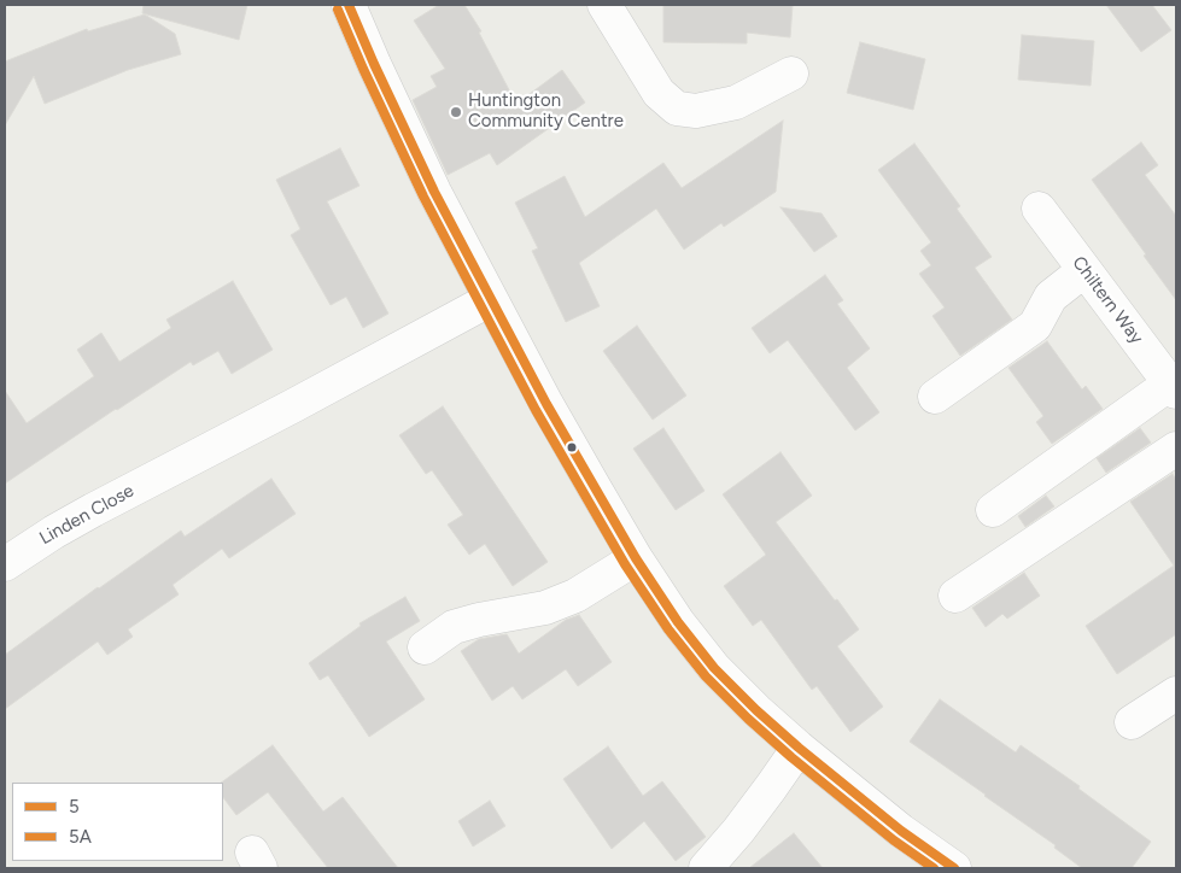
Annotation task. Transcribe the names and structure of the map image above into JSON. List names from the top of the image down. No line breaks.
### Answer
{"streets":{"street":["Chiltern Way","Linden Close"]},"places":["Huntington Community Centre"],"lines":["transit line 5","transit line 5A"],"legend":["5","5A"]}
